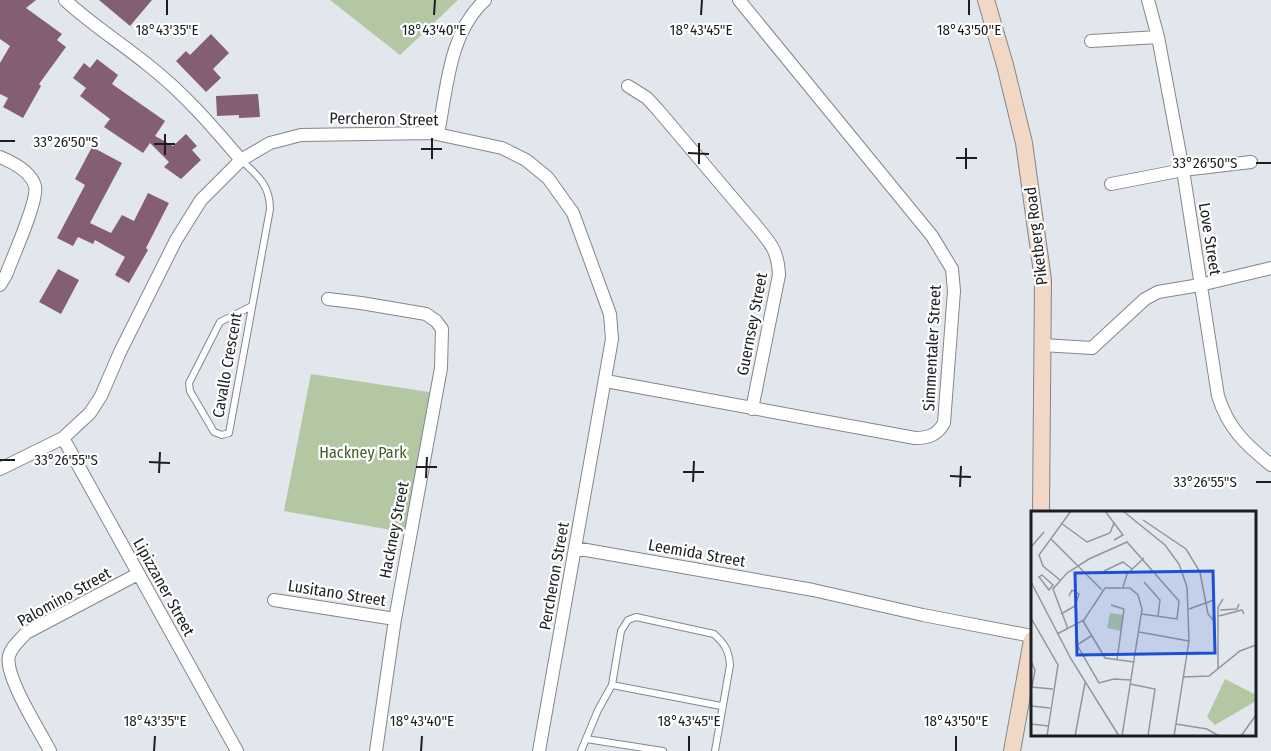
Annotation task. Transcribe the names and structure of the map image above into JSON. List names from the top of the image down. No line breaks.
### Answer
{"streets":{"street":["Percheron Street","Piketberg Road","Love Street","Guernsey Street","Simmentaler Street","Hackney Street","Leemida Street","Lipizzaner Street","Lusitano Street","Palomino Street"],"lane":["Cavallo Crescent"]},"crossings":[["Percheron Street","Simmentaler Street"],["Percheron Street","Cavallo Crescent"],["Percheron Street","Leemida Street"],["Percheron Street","Lipizzaner Street"],["Guernsey Street","Simmentaler Street"],["Hackney Street","Lusitano Street"],["Lipizzaner Street","Palomino Street"]],"parks":["Hackney Park"],"coordinates":["18°43'35\"E","18°43'40\"E","18°43'45\"E","18°43'50\"E","33°26'50\"S","33°26'55\"S"]}
